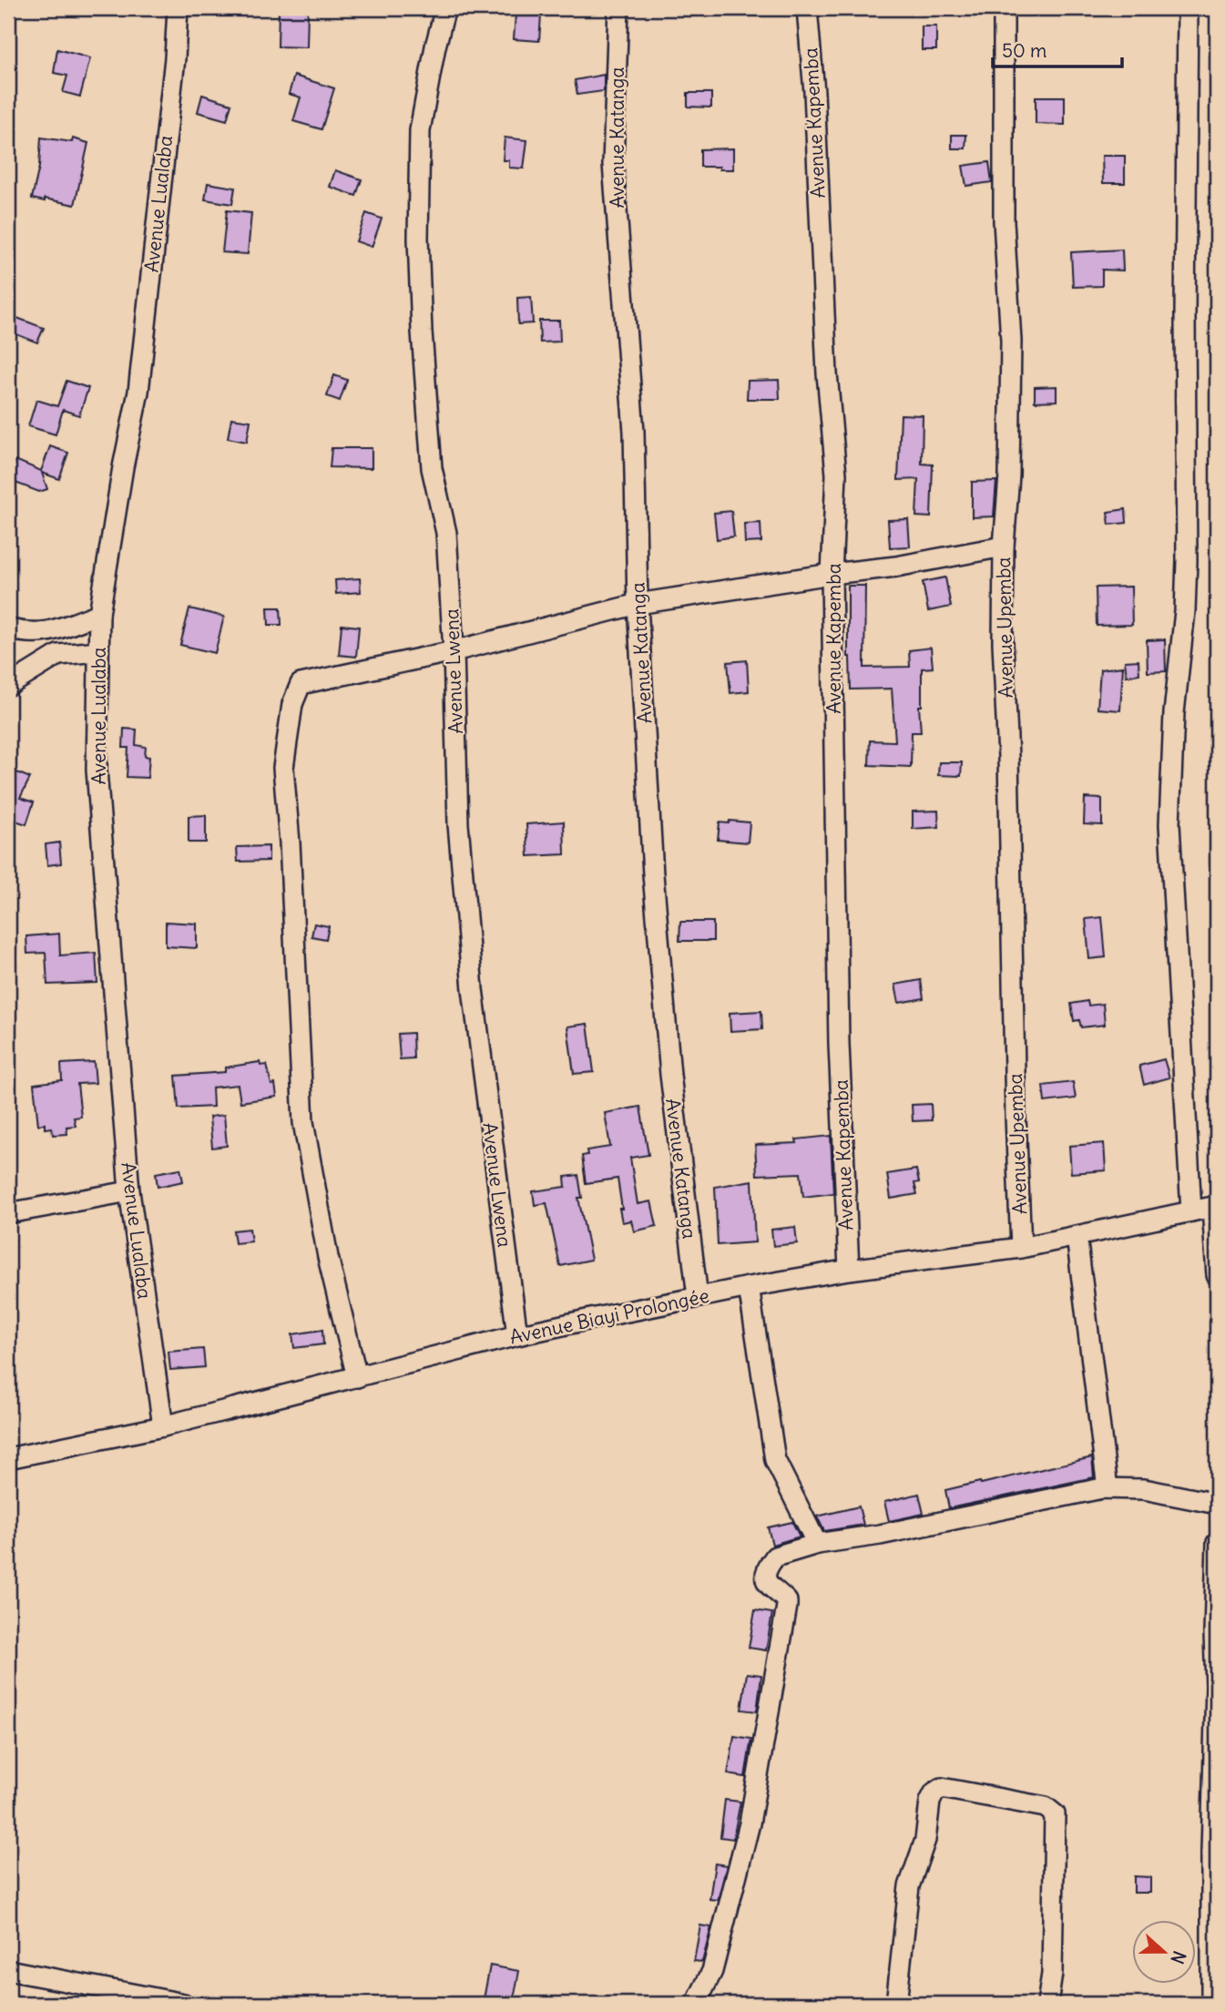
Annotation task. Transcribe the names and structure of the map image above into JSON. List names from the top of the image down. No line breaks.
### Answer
{"streets":{"street":["Avenue Kapemba","Avenue Katanga","Avenue Lualaba","Avenue Upemba","Avenue Lwena","Avenue Biayi Prolongée"]},"crossings":[["Avenue Kapemba","Avenue Biayi Prolongée"],["Avenue Katanga","Avenue Biayi Prolongée"],["Avenue Lualaba","Avenue Biayi Prolongée"],["Avenue Upemba","Avenue Biayi Prolongée"],["Avenue Lwena","Avenue Biayi Prolongée"]],"scale_bar":"50 m","north":"right"}
